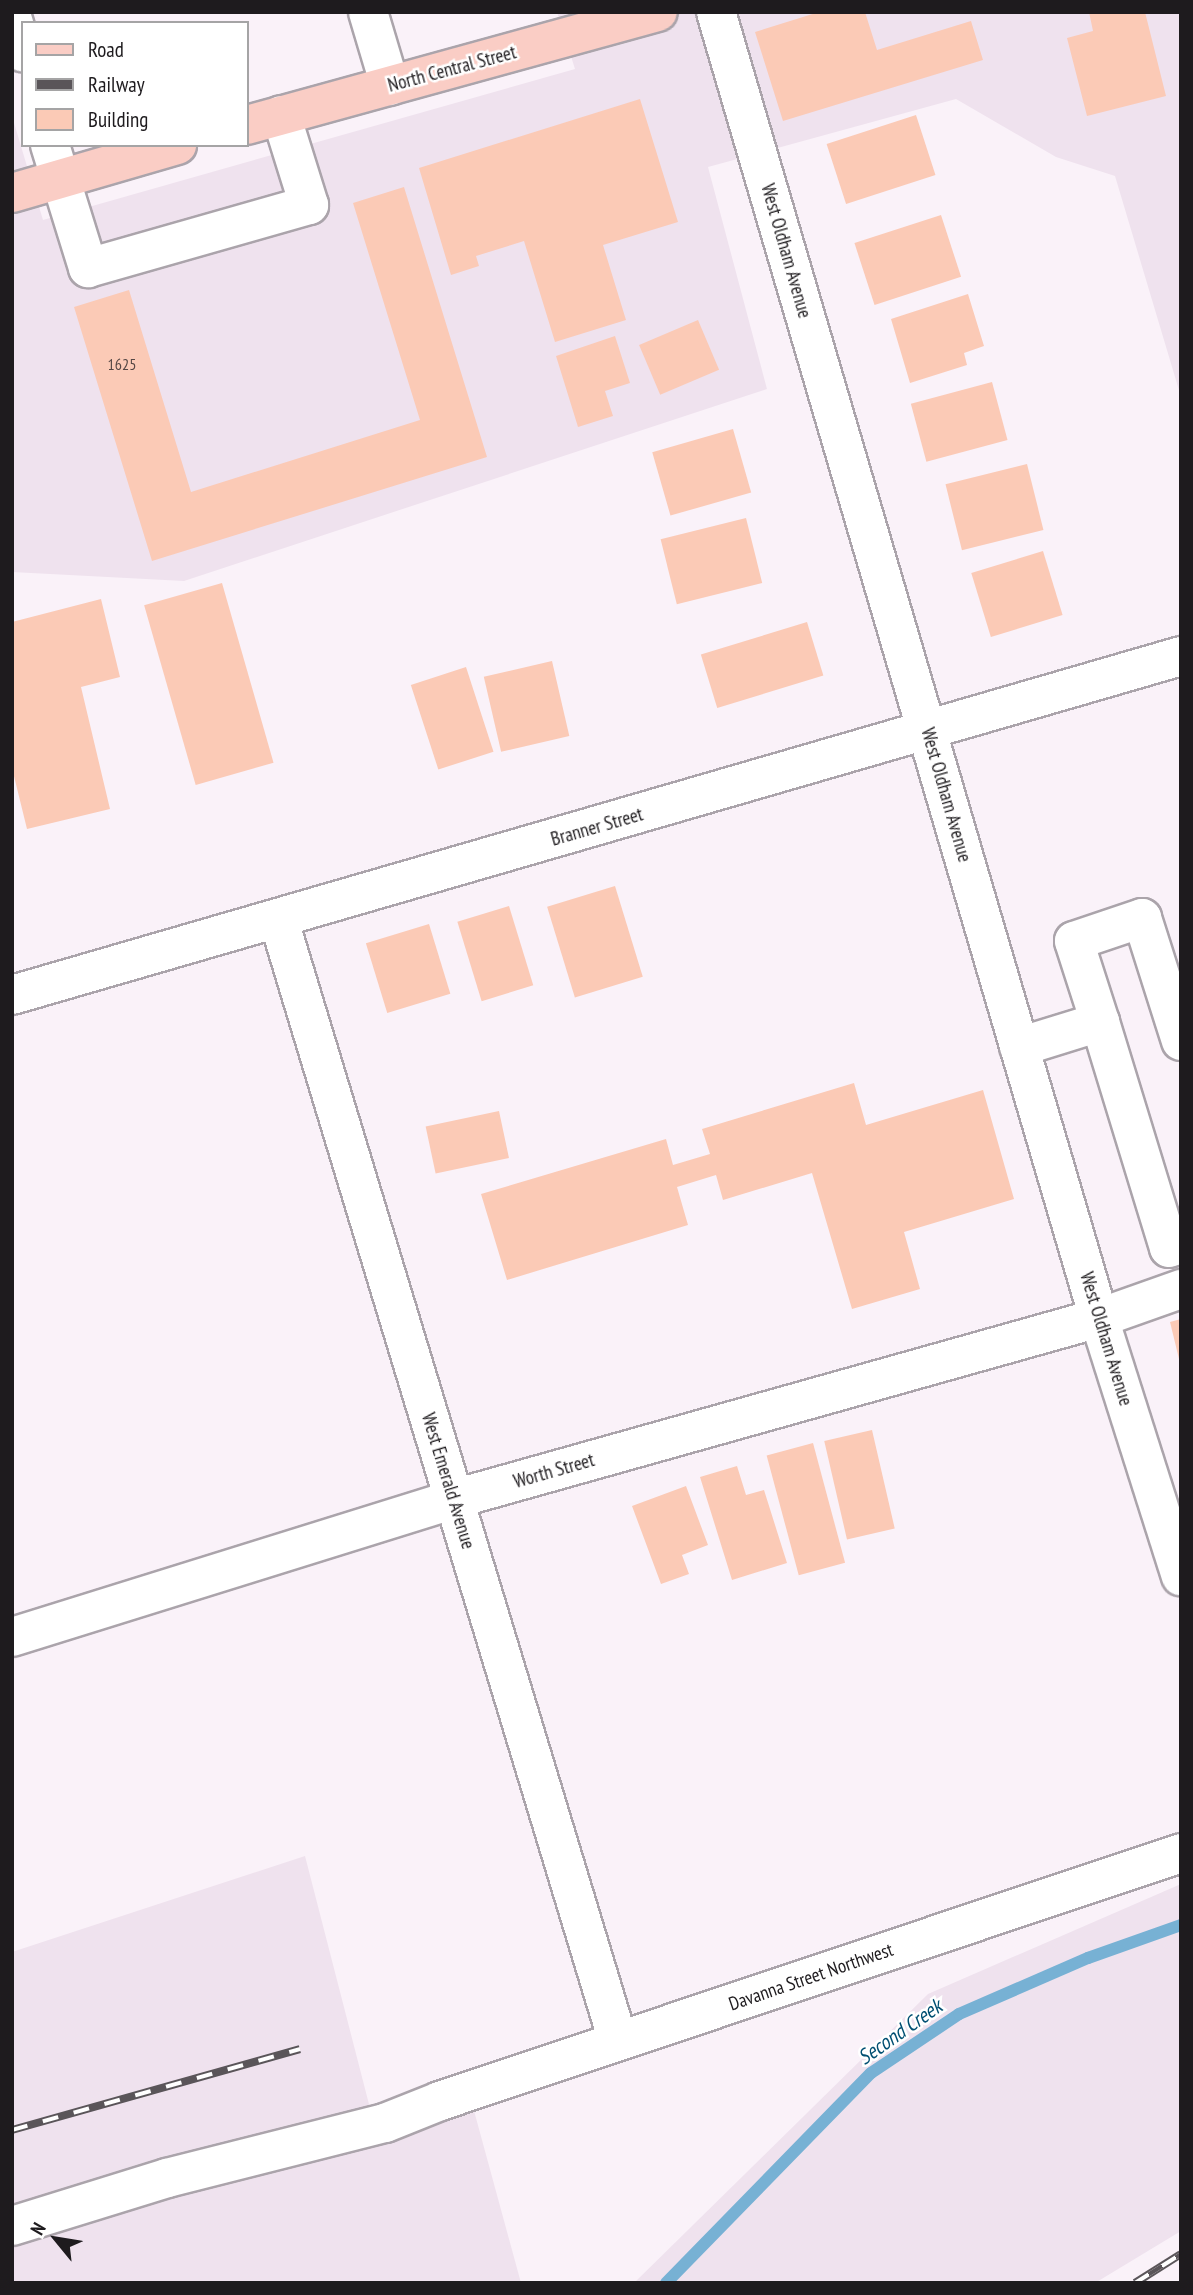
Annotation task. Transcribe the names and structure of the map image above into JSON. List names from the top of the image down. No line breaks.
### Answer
{"streets":{"main road":["North Central Street"],"street":["West Oldham Avenue","Branner Street","Worth Street","West Emerald Avenue","Davanna Street Northwest"]},"crossings":[["West Oldham Avenue","Branner Street"],["West Oldham Avenue","Worth Street"],["Branner Street","West Emerald Avenue"],["Worth Street","West Emerald Avenue"],["West Emerald Avenue","Davanna Street Northwest"]],"water":["Second Creek"],"house_numbers":["1625"],"legend":["Road","Railway","Building"],"north":"top left"}
